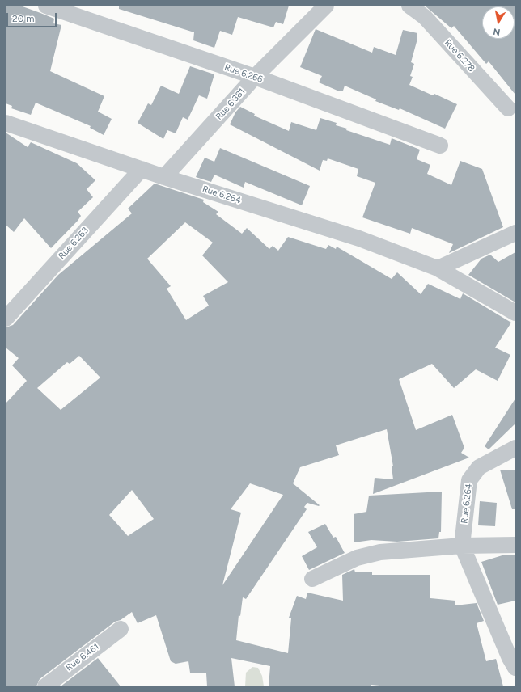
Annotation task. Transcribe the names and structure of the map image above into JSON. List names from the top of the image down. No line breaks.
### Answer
{"streets":{"street":["Rue 6.278","Rue 6.266","Rue 6.381","Rue 6.264","Rue 6.263","Rue 6.461"]},"crossings":[["Rue 6.266","Rue 6.381"],["Rue 6.381","Rue 6.264"],["Rue 6.264","Rue 6.263"]],"scale_bar":"20 m","north":"bottom"}
